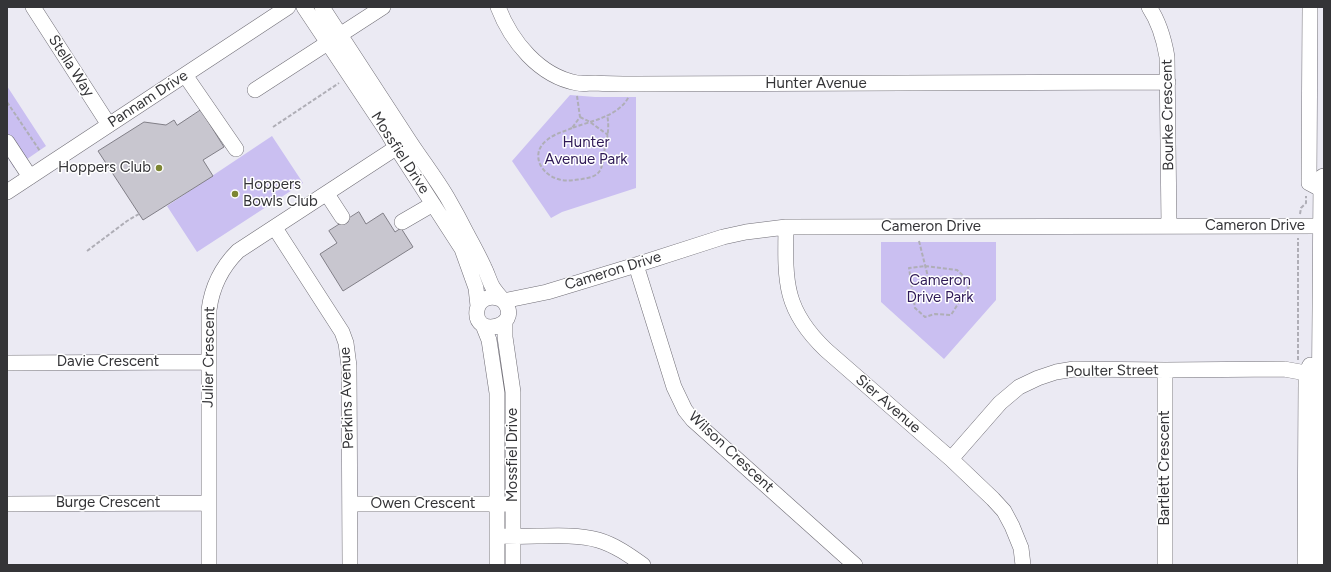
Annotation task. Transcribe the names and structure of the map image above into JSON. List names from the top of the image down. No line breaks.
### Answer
{"streets":{"street":["Stella Way","Hunter Avenue","Pannam Drive","Bourke Crescent","Mossfiel Drive","Cameron Drive","Julier Crescent","Davie Crescent","Poulter Street","Perkins Avenue","Sier Avenue","Wilson Crescent","Bartlett Crescent","Burge Crescent","Owen Crescent"]},"crossings":[["Stella Way","Pannam Drive"],["Hunter Avenue","Bourke Crescent"],["Bourke Crescent","Cameron Drive"],["Mossfiel Drive","Cameron Drive"],["Mossfiel Drive","Julier Crescent"],["Mossfiel Drive","Owen Crescent"],["Cameron Drive","Sier Avenue"],["Cameron Drive","Wilson Crescent"],["Julier Crescent","Davie Crescent"],["Julier Crescent","Perkins Avenue"],["Julier Crescent","Burge Crescent"],["Poulter Street","Sier Avenue"],["Poulter Street","Bartlett Crescent"],["Perkins Avenue","Owen Crescent"]],"parks":["Hunter Avenue Park","Cameron Drive Park"],"places":["Hoppers Club","Hoppers Bowls Club"]}
